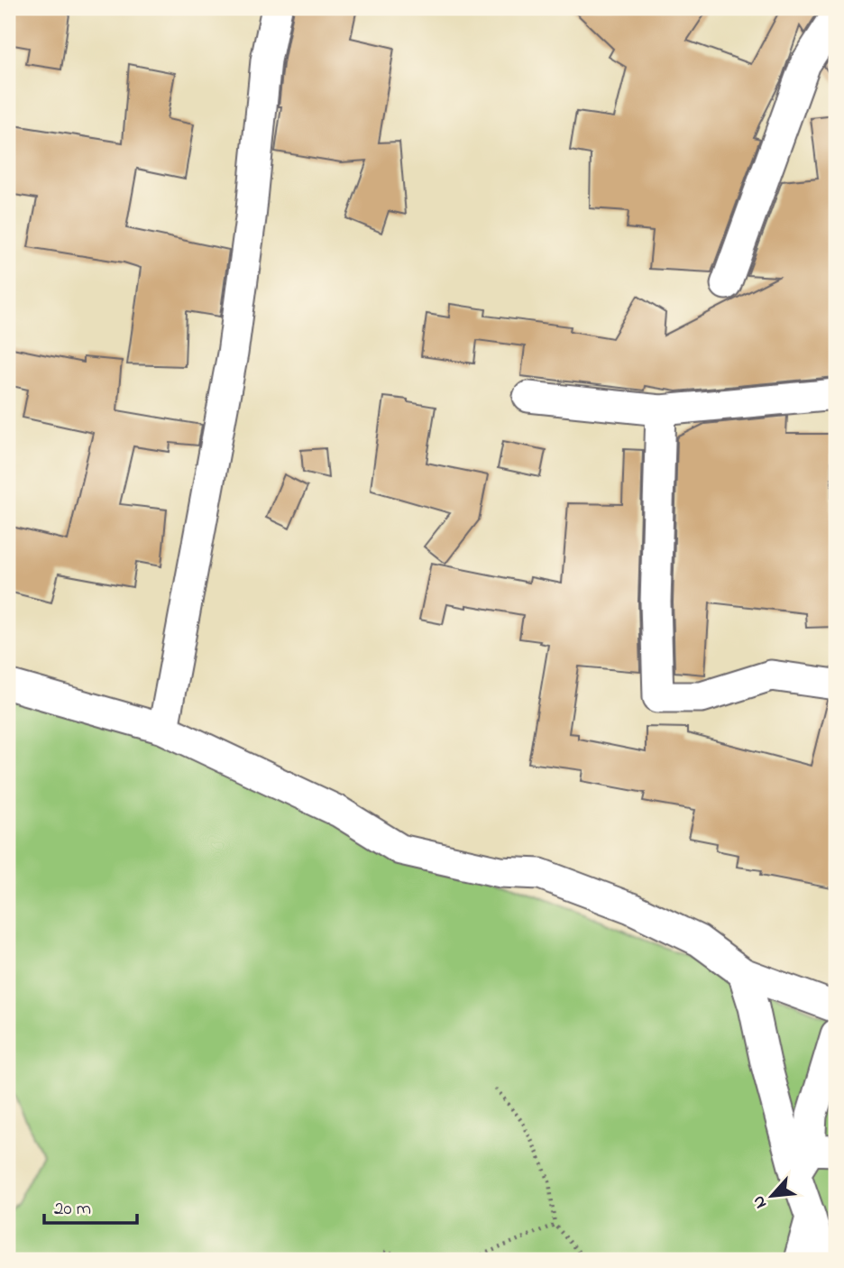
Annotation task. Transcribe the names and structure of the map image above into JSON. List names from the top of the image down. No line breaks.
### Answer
{"scale_bar":"20 m","north":"bottom left"}
